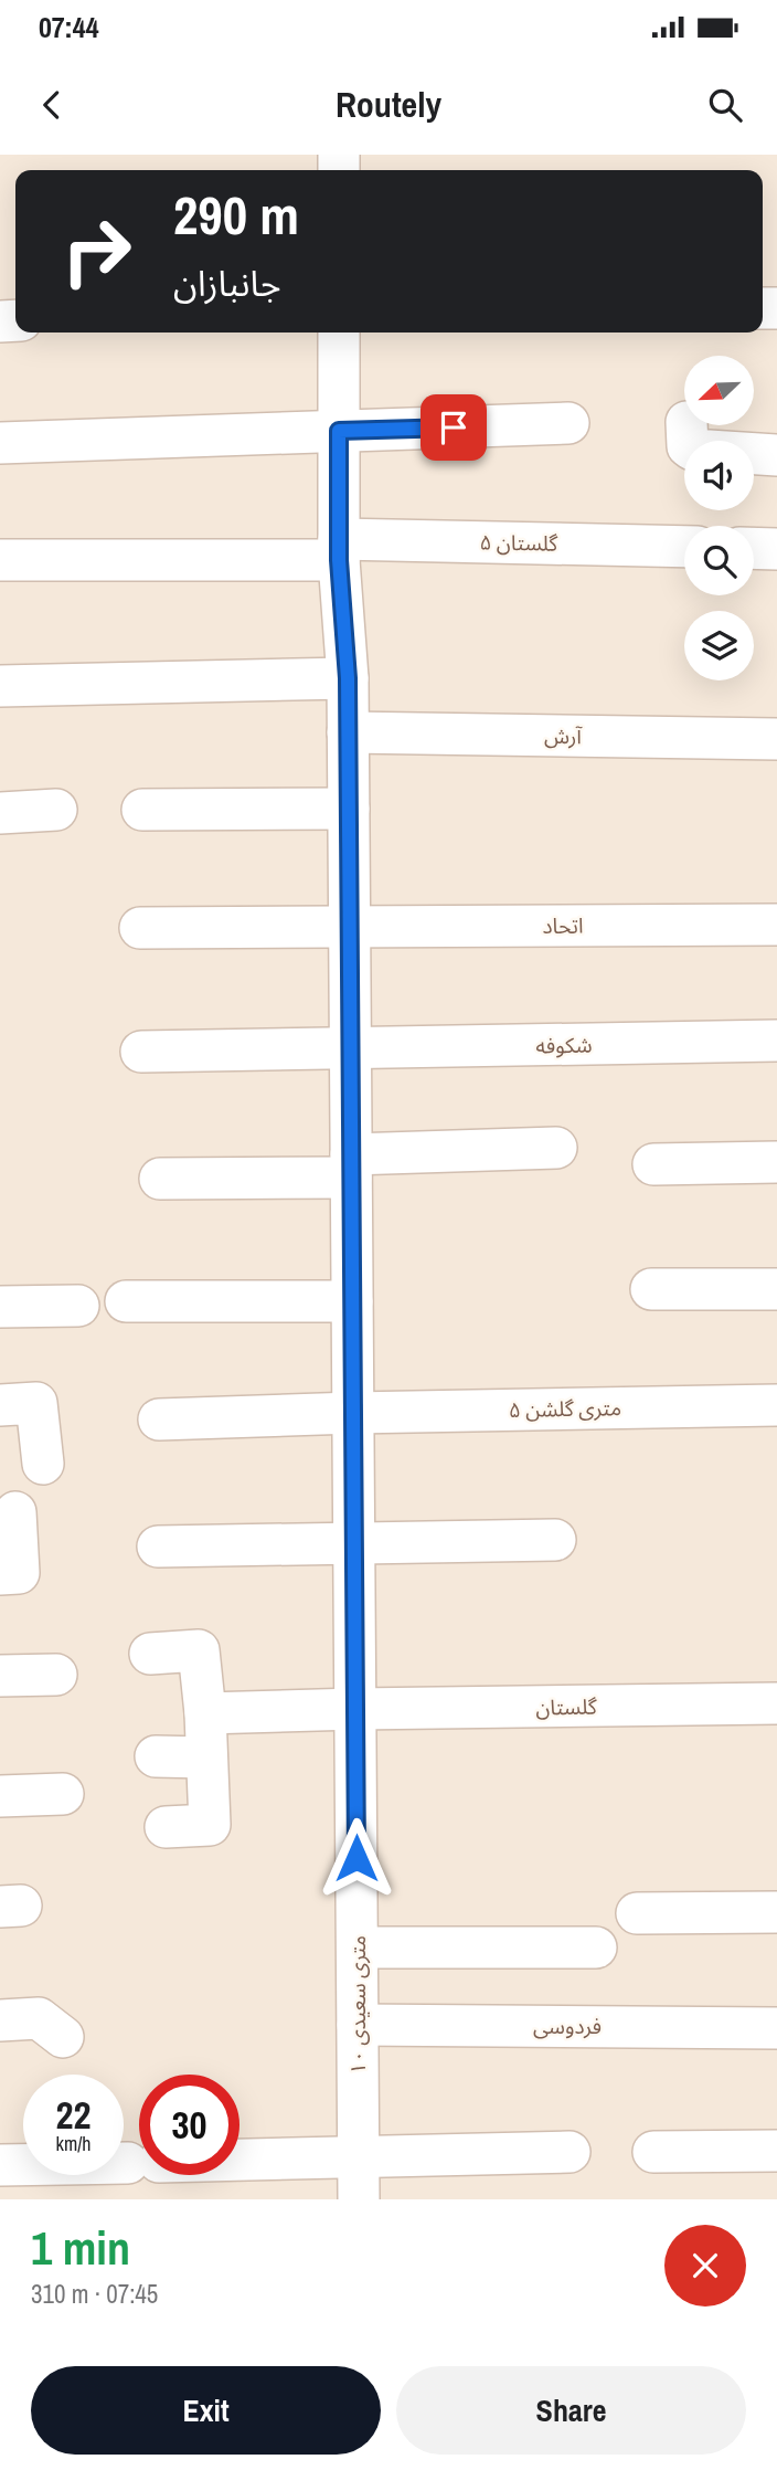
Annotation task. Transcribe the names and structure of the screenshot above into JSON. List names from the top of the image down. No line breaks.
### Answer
{"streets":{"street":["گلستان ۵","آرش","اتحاد","شکوفه","۵ متری گلشن","گلستان","۱۰ متری سعیدی","فردوسی"]},"crossings":[["گلستان ۵","۱۰ متری سعیدی"],["آرش","۱۰ متری سعیدی"],["اتحاد","۱۰ متری سعیدی"],["شکوفه","۱۰ متری سعیدی"],["۵ متری گلشن","۱۰ متری سعیدی"],["گلستان","۱۰ متری سعیدی"],["۱۰ متری سعیدی","فردوسی"]],"north":"bottom left","page":{"status":"07:44","header":"Routely","turn":["290 m","جانبازان"],"speed":"22 km/h","limit":"30","heading":["1 min","310 m · 07:45"],"buttons":["Exit","Share"]}}
